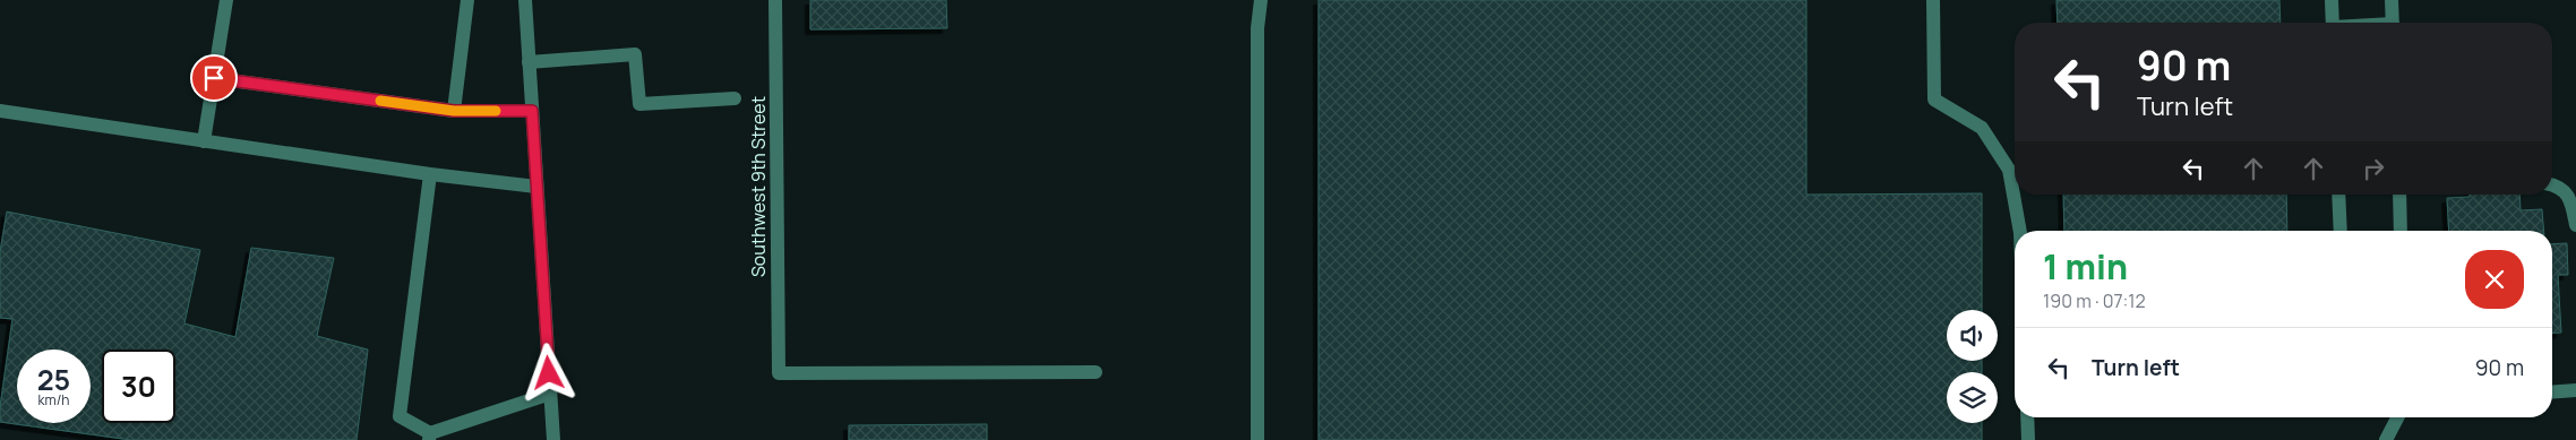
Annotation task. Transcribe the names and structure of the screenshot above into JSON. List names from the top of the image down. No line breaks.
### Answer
{"streets":{"street":["Southwest 9th Street"]},"page":{"turn":["90 m","Turn left"],"heading":["1 min","190 m · 07:12"],"list":[{"name":"Turn left","value":"90 m"}],"speed":"25 km/h","limit":"30"}}
